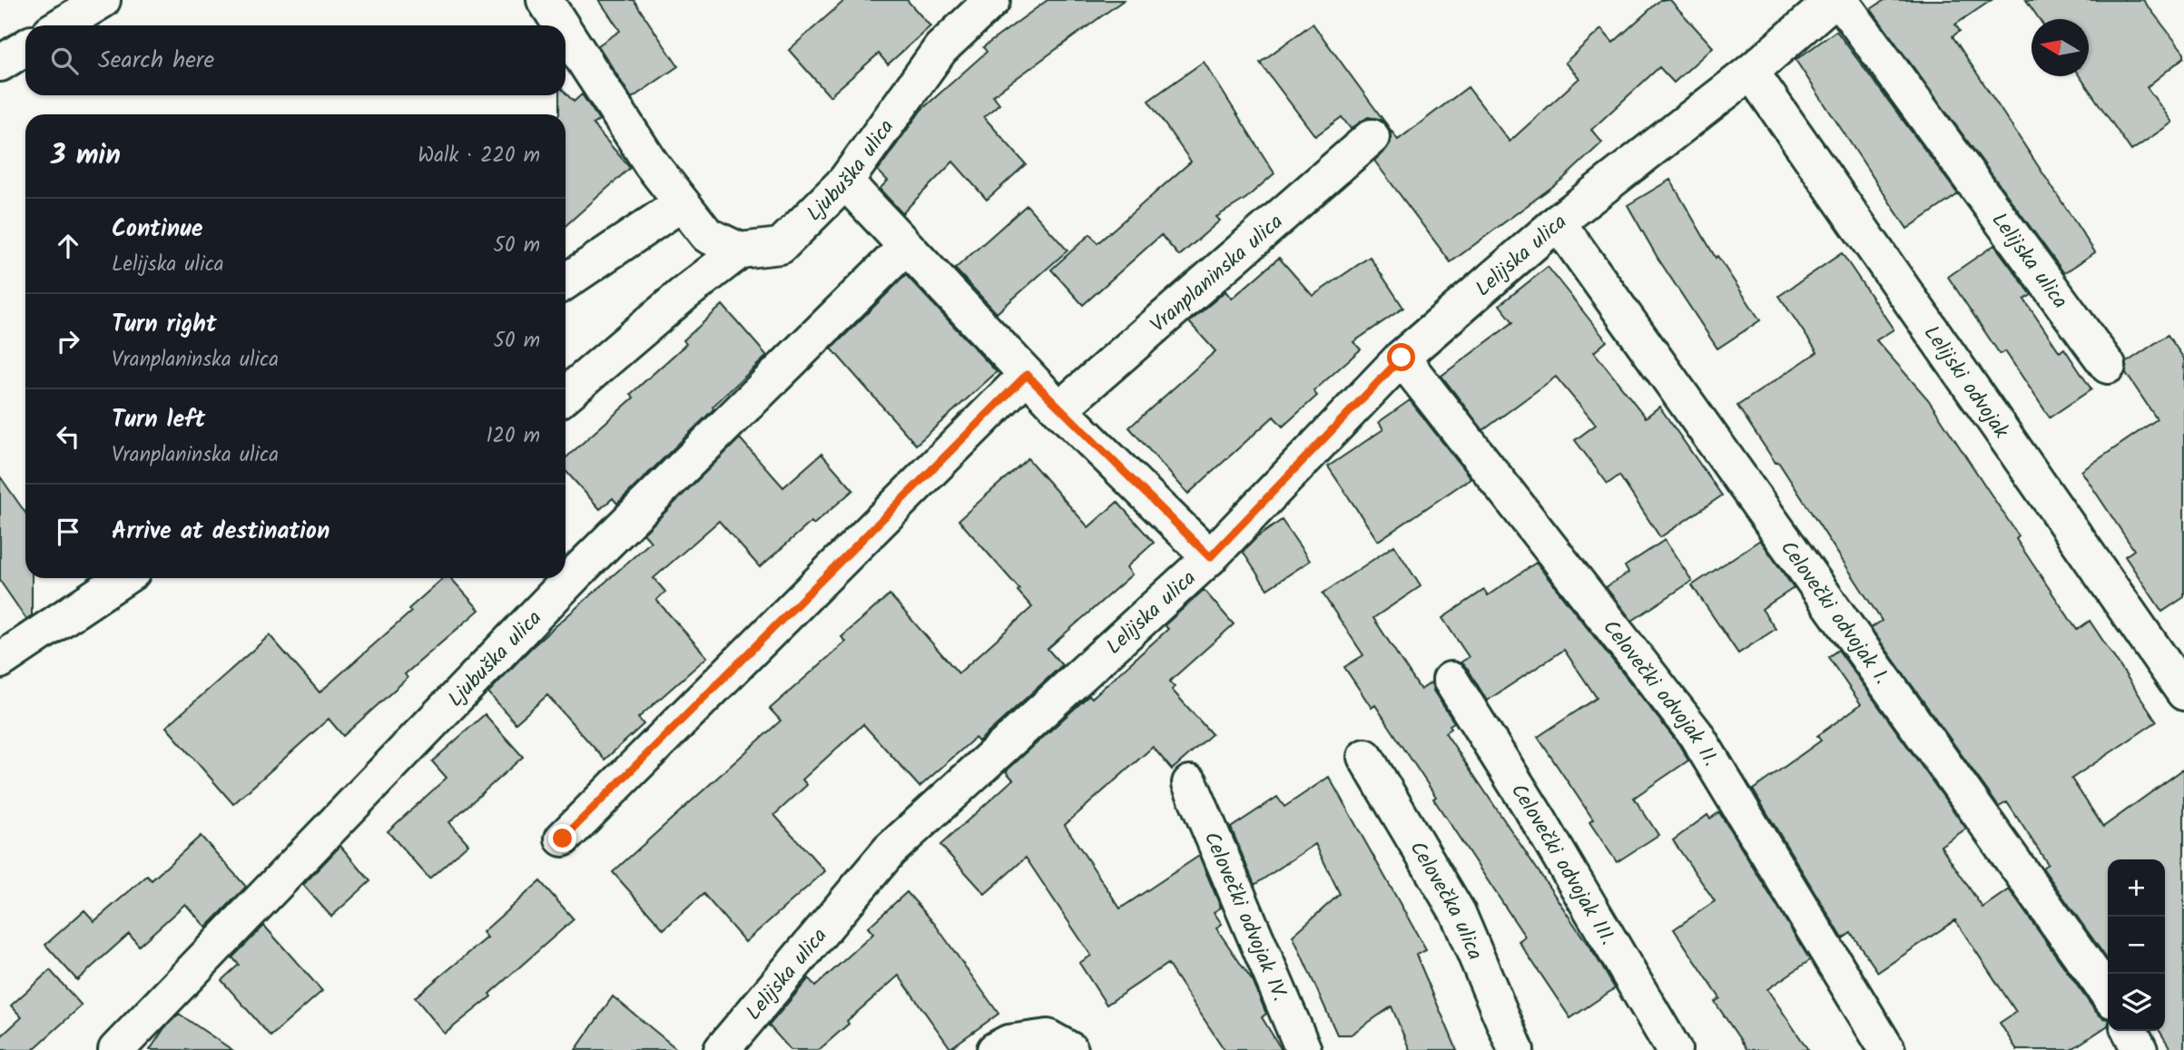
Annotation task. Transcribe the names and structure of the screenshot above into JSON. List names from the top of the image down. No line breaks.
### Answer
{"streets":{"street":["Ljubuška ulica","Lelijska ulica","Vranplaninska ulica","Lelijski odvojak","Celovečki odvojak I.","Celovečki odvojak II.","Celovečki odvojak III.","Celovečka ulica","Celovečki odvojak IV."]},"crossings":[["Lelijska ulica","Lelijski odvojak"],["Lelijska ulica","Celovečki odvojak I."],["Lelijska ulica","Celovečki odvojak II."]],"north":"left","page":{"search":"Search here","heading":["3 min","Walk · 220 m"],"list":[["Continue","Lelijska ulica","50 m"],["Turn right","Vranplaninska ulica","50 m"],["Turn left","Vranplaninska ulica","120 m"],"Arrive at destination"],"map_buttons":["+","−"]}}
